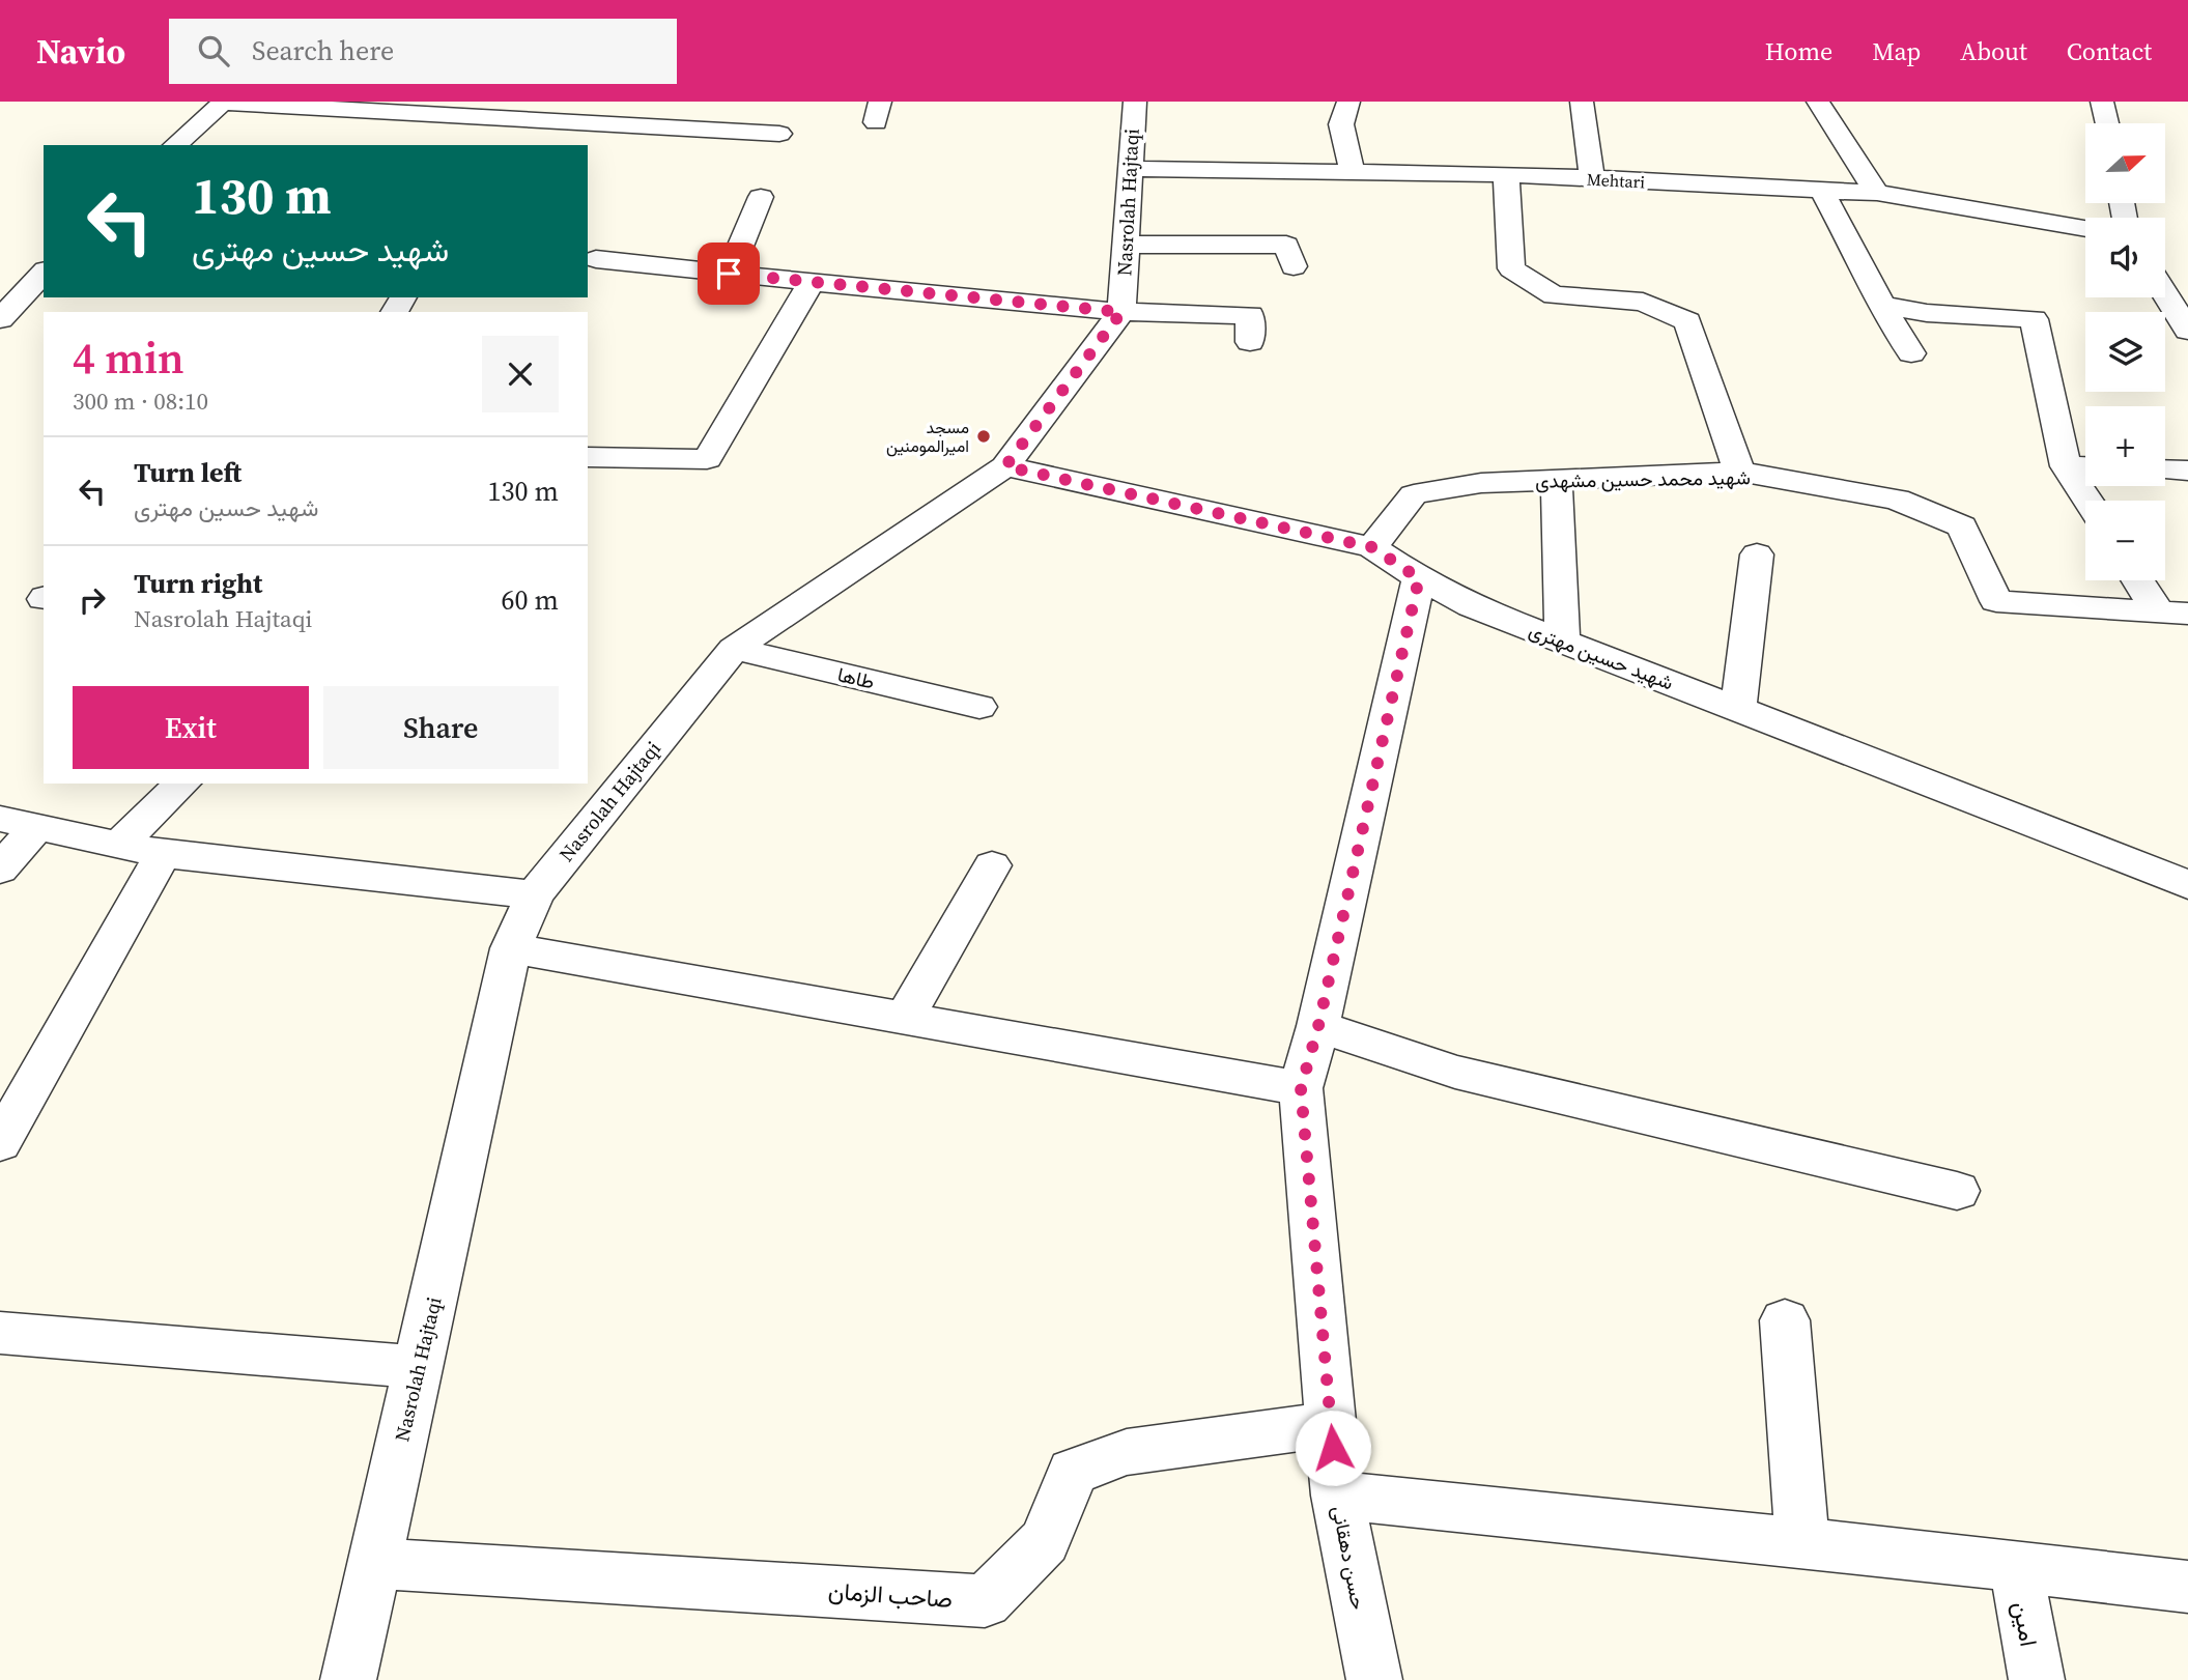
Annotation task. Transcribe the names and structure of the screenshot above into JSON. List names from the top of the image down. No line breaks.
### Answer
{"streets":{"street":["Mehtari","Nasrolah Hajtaqi","شهید محمد حسین مشهدی","شهید حسین مهتری","طاها","حسن دهقانی","صاحب الزمان","امین"]},"crossings":[["Mehtari","Nasrolah Hajtaqi"],["Nasrolah Hajtaqi","شهید حسین مهتری"],["Nasrolah Hajtaqi","طاها"],["Nasrolah Hajtaqi","صاحب الزمان"],["شهید محمد حسین مشهدی","شهید حسین مهتری"],["شهید حسین مهتری","حسن دهقانی"],["حسن دهقانی","صاحب الزمان"]],"places":["مسجد امیرالمومنین"],"north":"right","page":{"header":"Navio","search":"Search here","nav":["Home","Map","About","Contact"],"map_buttons":["+","−"],"turn":["130 m","شهید حسین مهتری"],"heading":["4 min","300 m · 08:10"],"list":[{"name":"Turn left","note":"شهید حسین مهتری","value":"130 m"},{"name":"Turn right","note":"Nasrolah Hajtaqi","value":"60 m"}],"buttons":["Exit","Share"]}}
